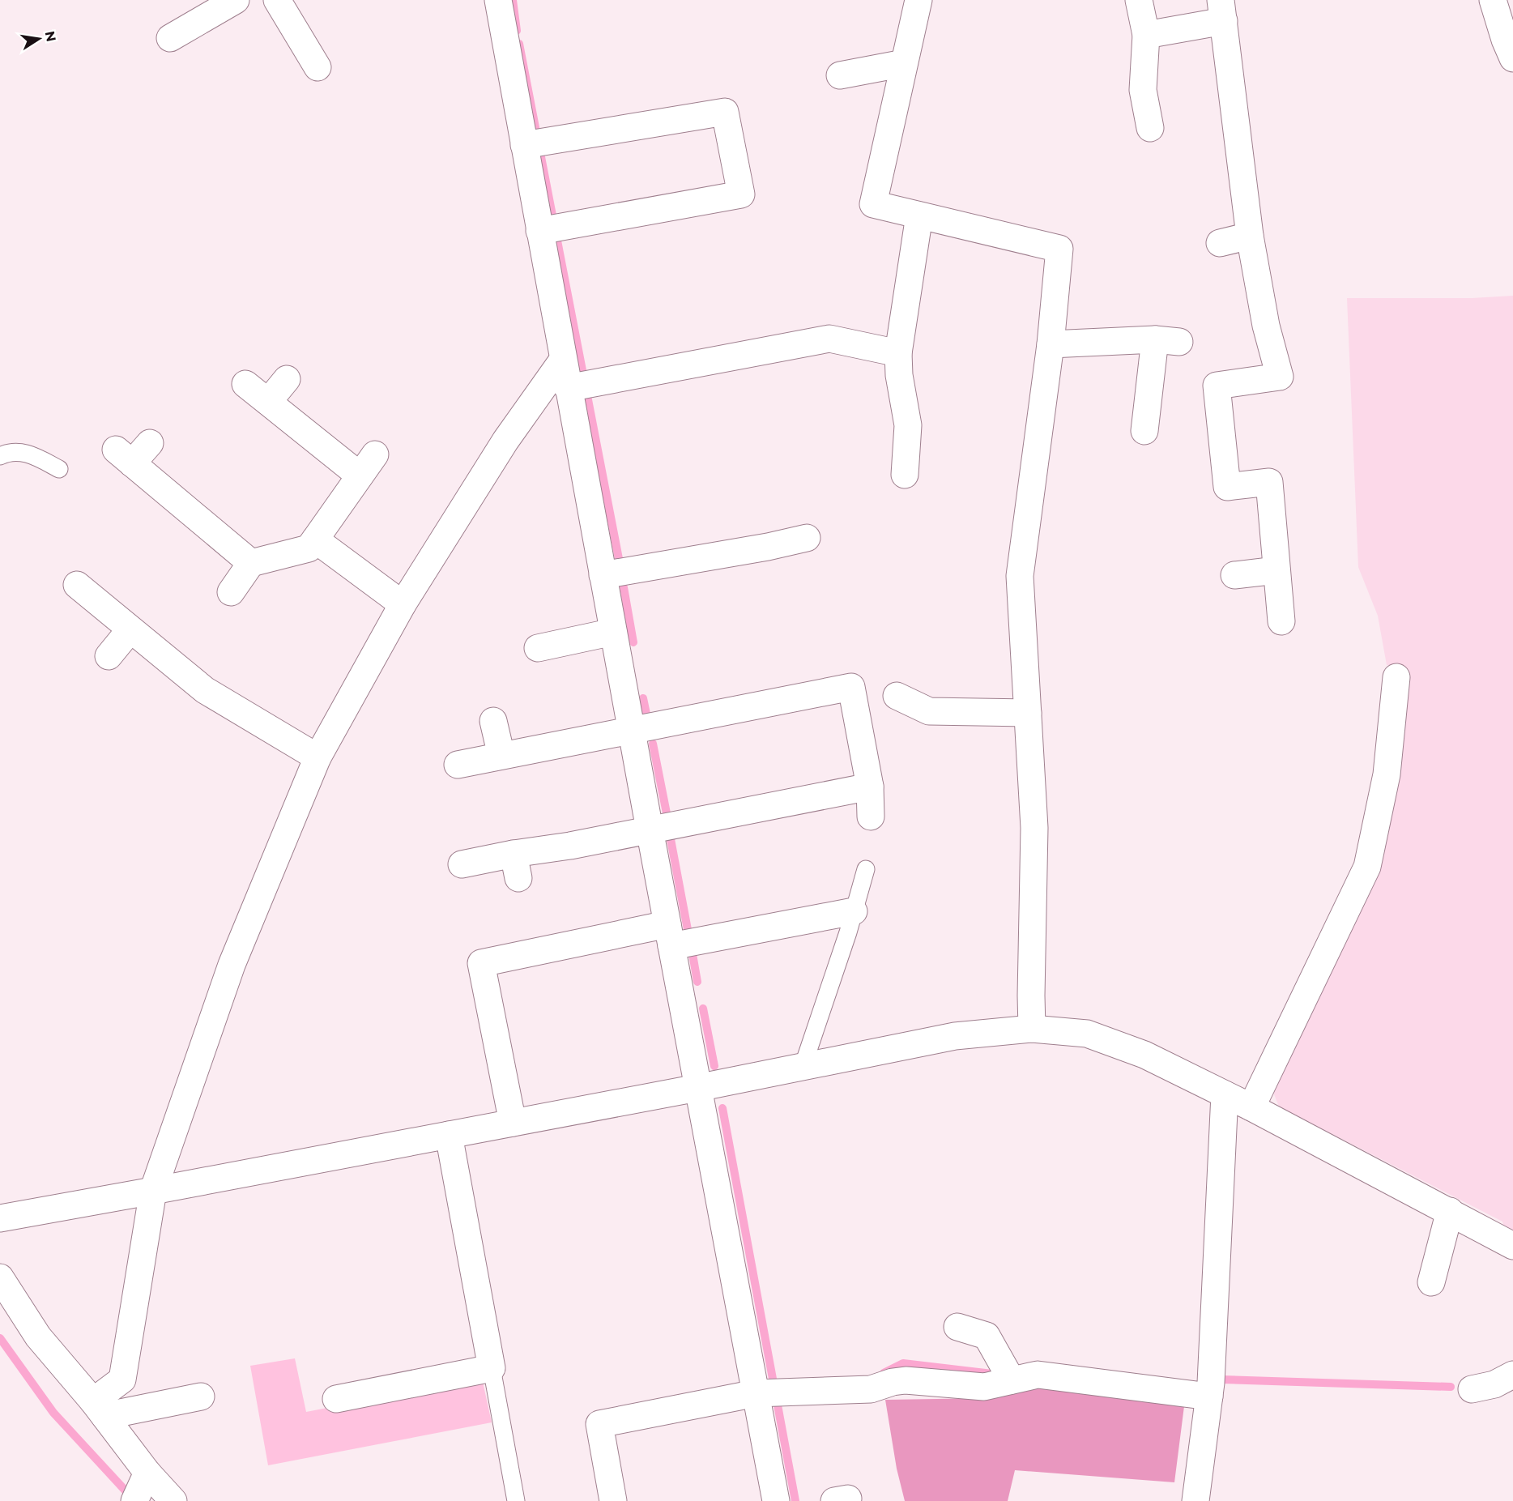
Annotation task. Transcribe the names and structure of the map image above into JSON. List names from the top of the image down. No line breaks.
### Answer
{"north":"right"}
